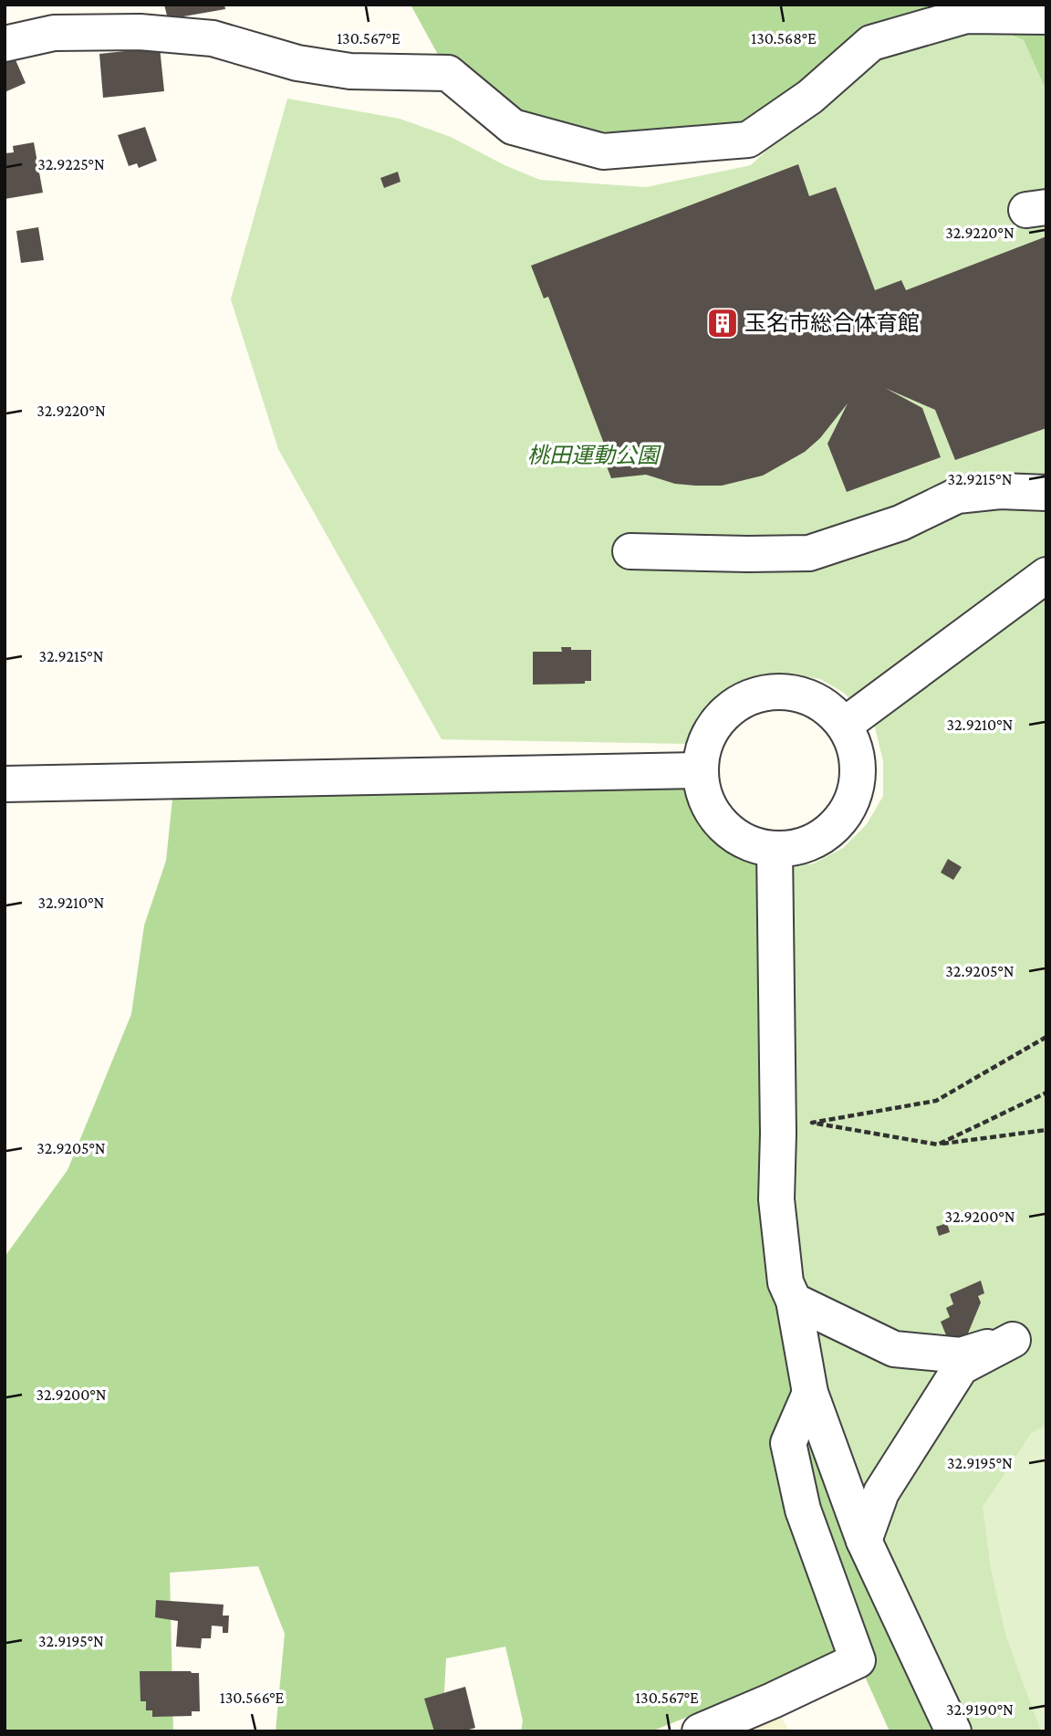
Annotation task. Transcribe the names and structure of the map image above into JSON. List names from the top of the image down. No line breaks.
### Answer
{"parks":["桃田運動公園"],"places":{"building":["玉名市総合体育館"]},"coordinates":["130.567°E","130.568°E","32.9225°N","32.9220°N","32.9215°N","32.9210°N","32.9205°N","32.9200°N","32.9195°N","130.566°E","32.9190°N"]}
